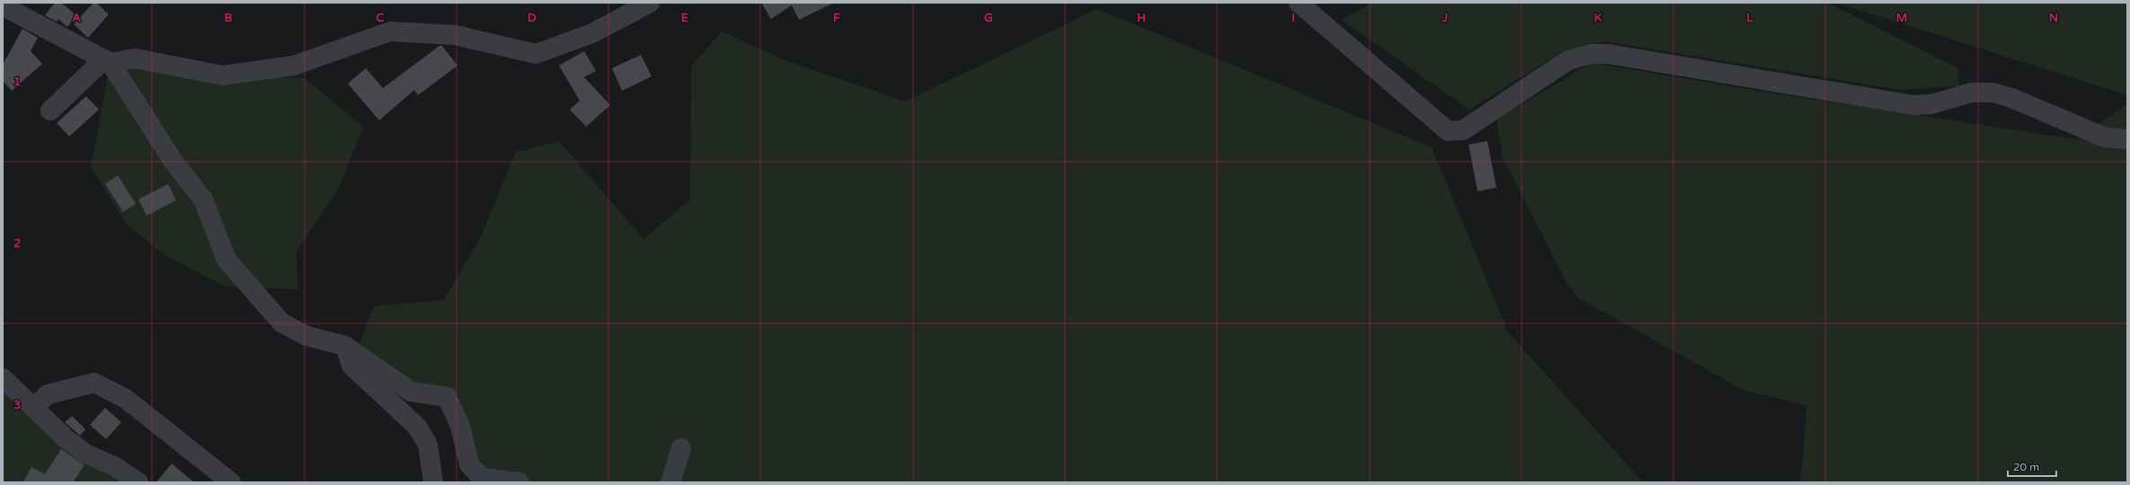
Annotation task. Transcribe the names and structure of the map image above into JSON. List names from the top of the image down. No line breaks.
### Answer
{"scale_bar":"20 m","grid":{"columns":["A","B","C","D","E","F","G","H","I","J","K","L","M","N"],"rows":["1","2","3"]}}
